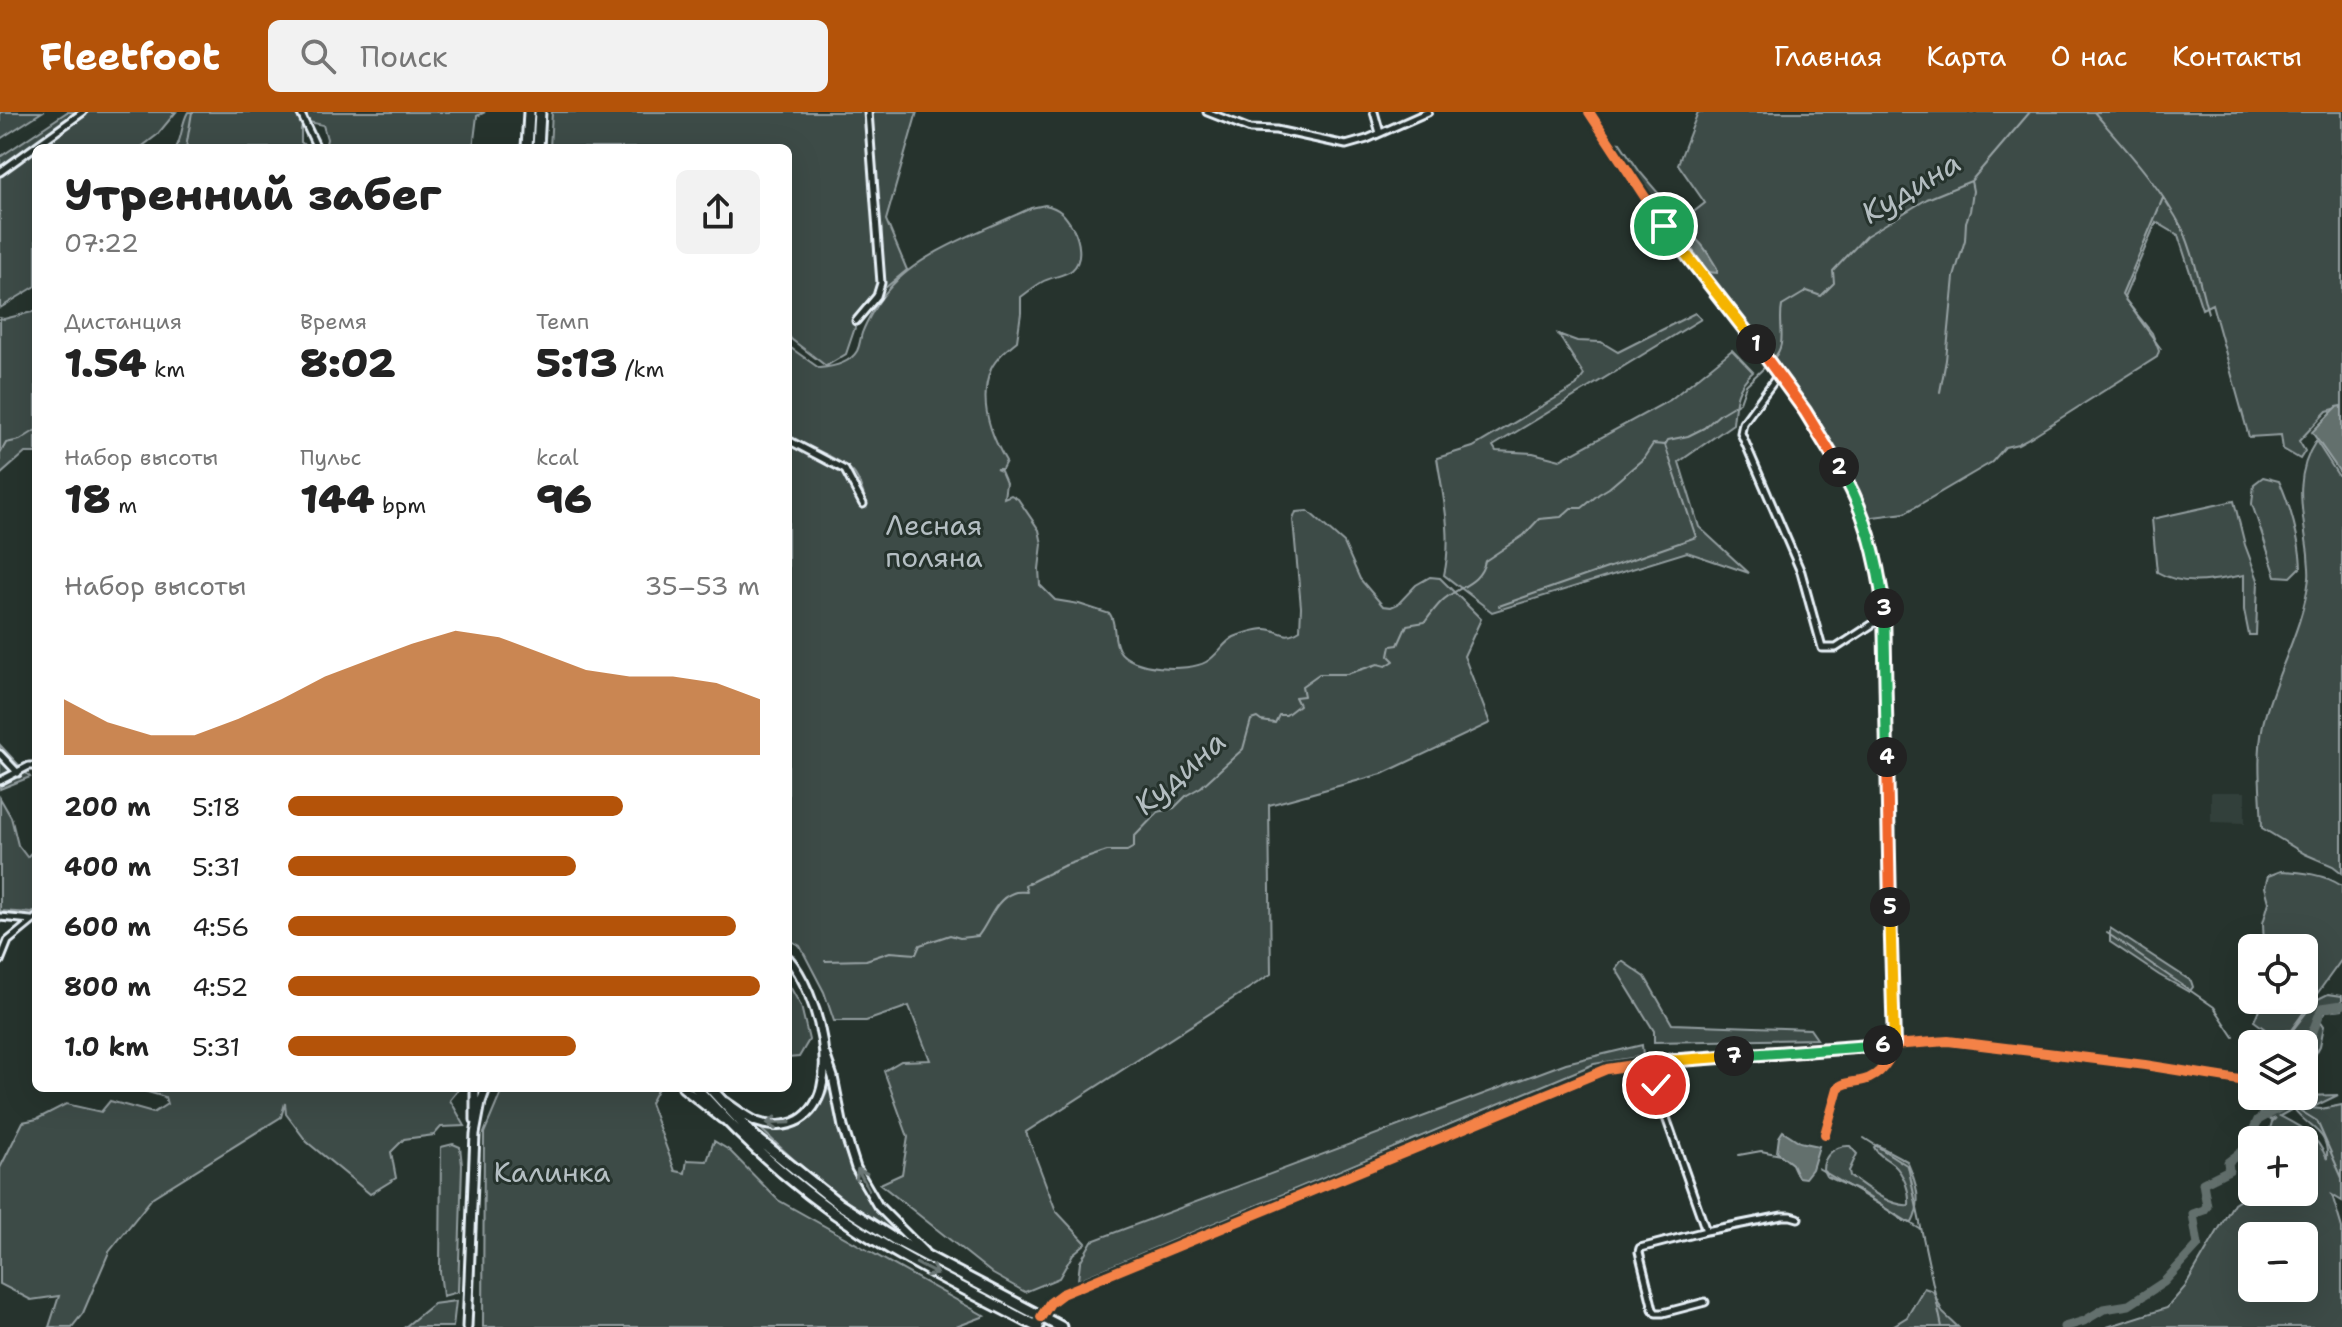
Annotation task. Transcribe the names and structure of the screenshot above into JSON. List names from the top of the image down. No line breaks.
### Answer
{"water":["Кудина"],"parks":["Лесная поляна","Калинка"],"page":{"header":"Fleetfoot","search":"Поиск","nav":["Главная","Карта","О нас","Контакты"],"heading":["Утренний забег","07:22"],"stats":[["Дистанция","1.54 km"],["Время","8:02"],["Темп","5:13 /km"],["Набор высоты","18 m"],["Пульс","144 bpm"],["kcal","96"]],"pins":["1","2","3","4","5","6","7"],"chart":["Набор высоты","35–53 m"],"list":[{"name":"200 m","note":"5:18"},{"name":"400 m","note":"5:31"},{"name":"600 m","note":"4:56"},{"name":"800 m","note":"4:52"},{"name":"1.0 km","note":"5:31"}],"map_buttons":["+","−"]}}
